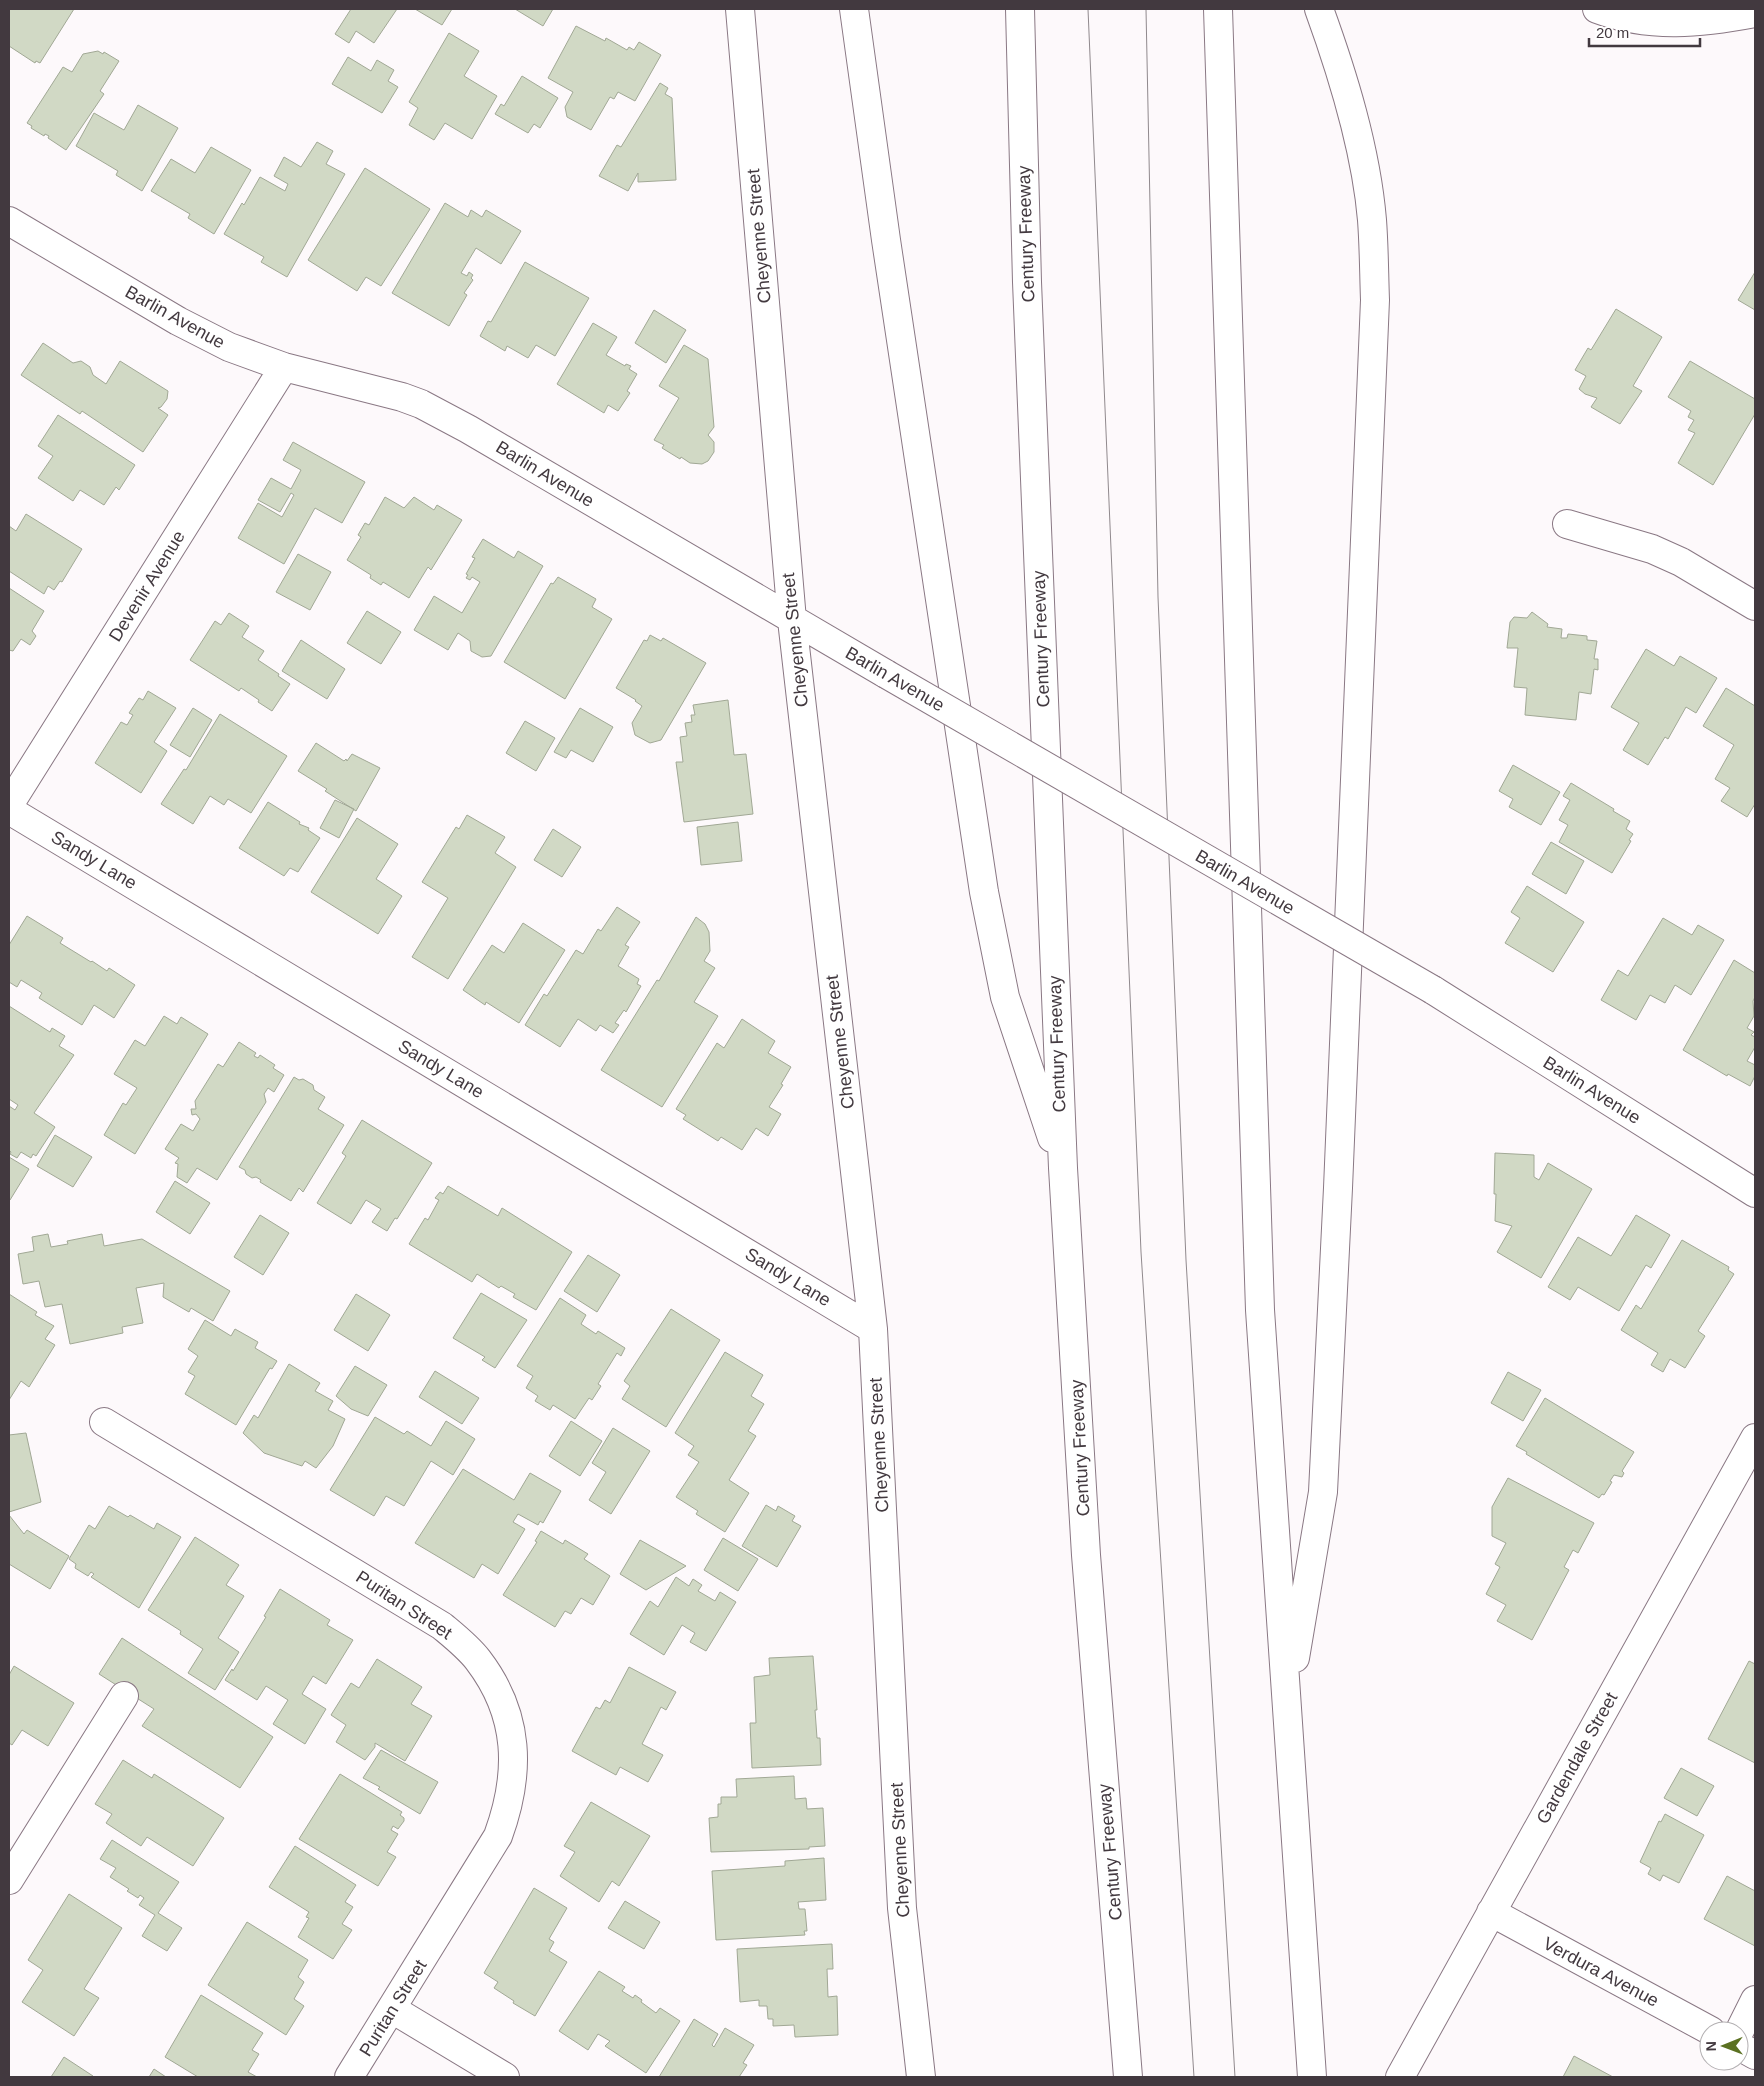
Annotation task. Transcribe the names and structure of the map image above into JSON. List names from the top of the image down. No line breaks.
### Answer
{"streets":{"main road":["Century Freeway","Cheyenne Street","Barlin Avenue","Devenir Avenue","Sandy Lane","Puritan Street","Gardendale Street","Verdura Avenue"]},"crossings":[["Cheyenne Street","Barlin Avenue"],["Cheyenne Street","Sandy Lane"],["Barlin Avenue","Devenir Avenue"],["Gardendale Street","Verdura Avenue"]],"scale_bar":"20 m","north":"left"}
